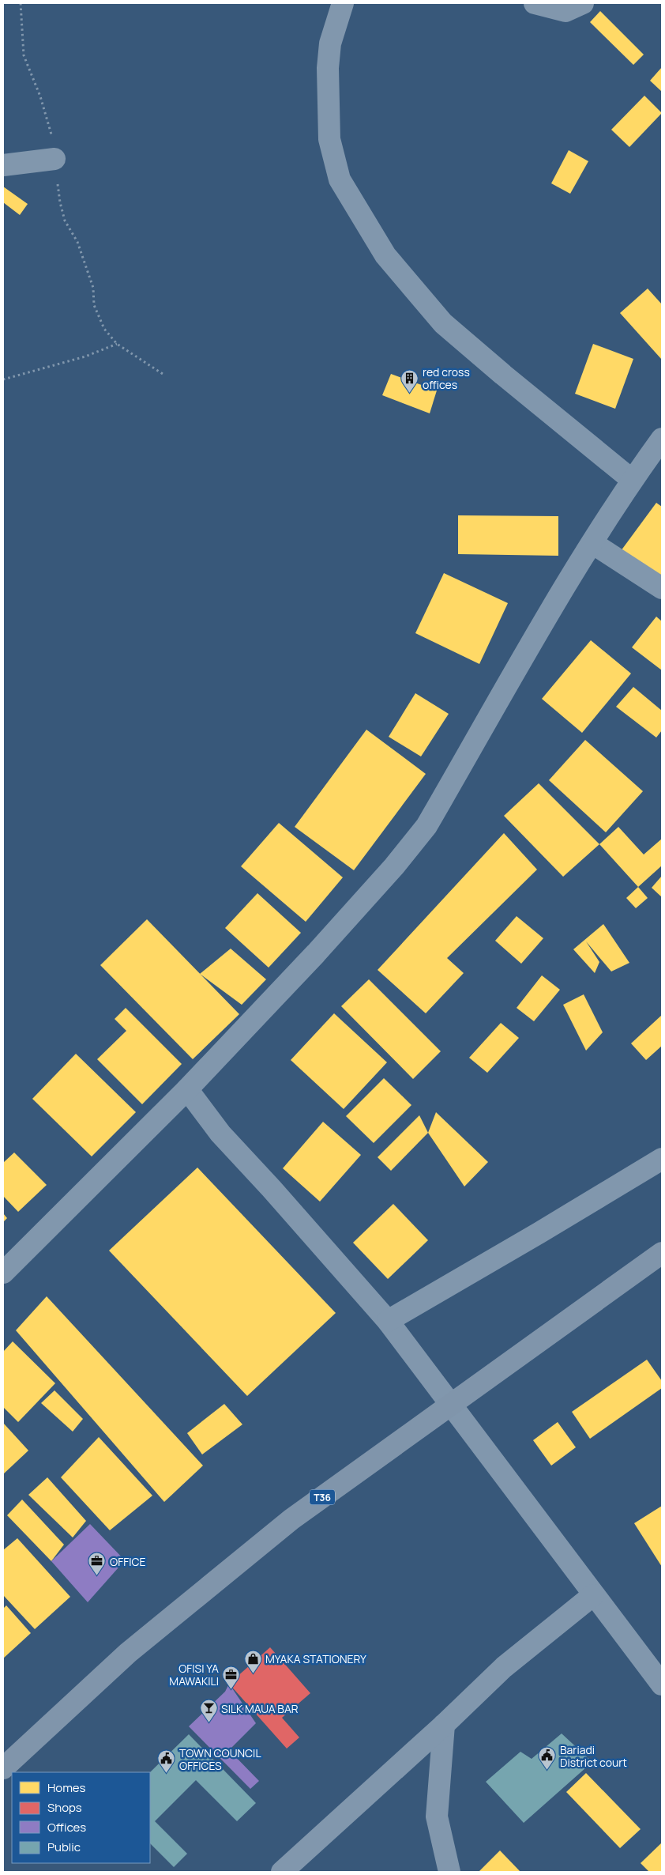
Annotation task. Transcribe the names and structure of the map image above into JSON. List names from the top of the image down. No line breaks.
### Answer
{"streets":{"highway":["T36"]},"places":{"building":["red cross offices"],"office":["OFFICE","OFISI YA MAWAKILI"],"shop":["MYAKA STATIONERY"],"bar":["SILK MAUA BAR"],"public building":["Bariadi District court","TOWN COUNCIL OFFICES"]},"legend":["Homes","Shops","Offices","Public"]}
